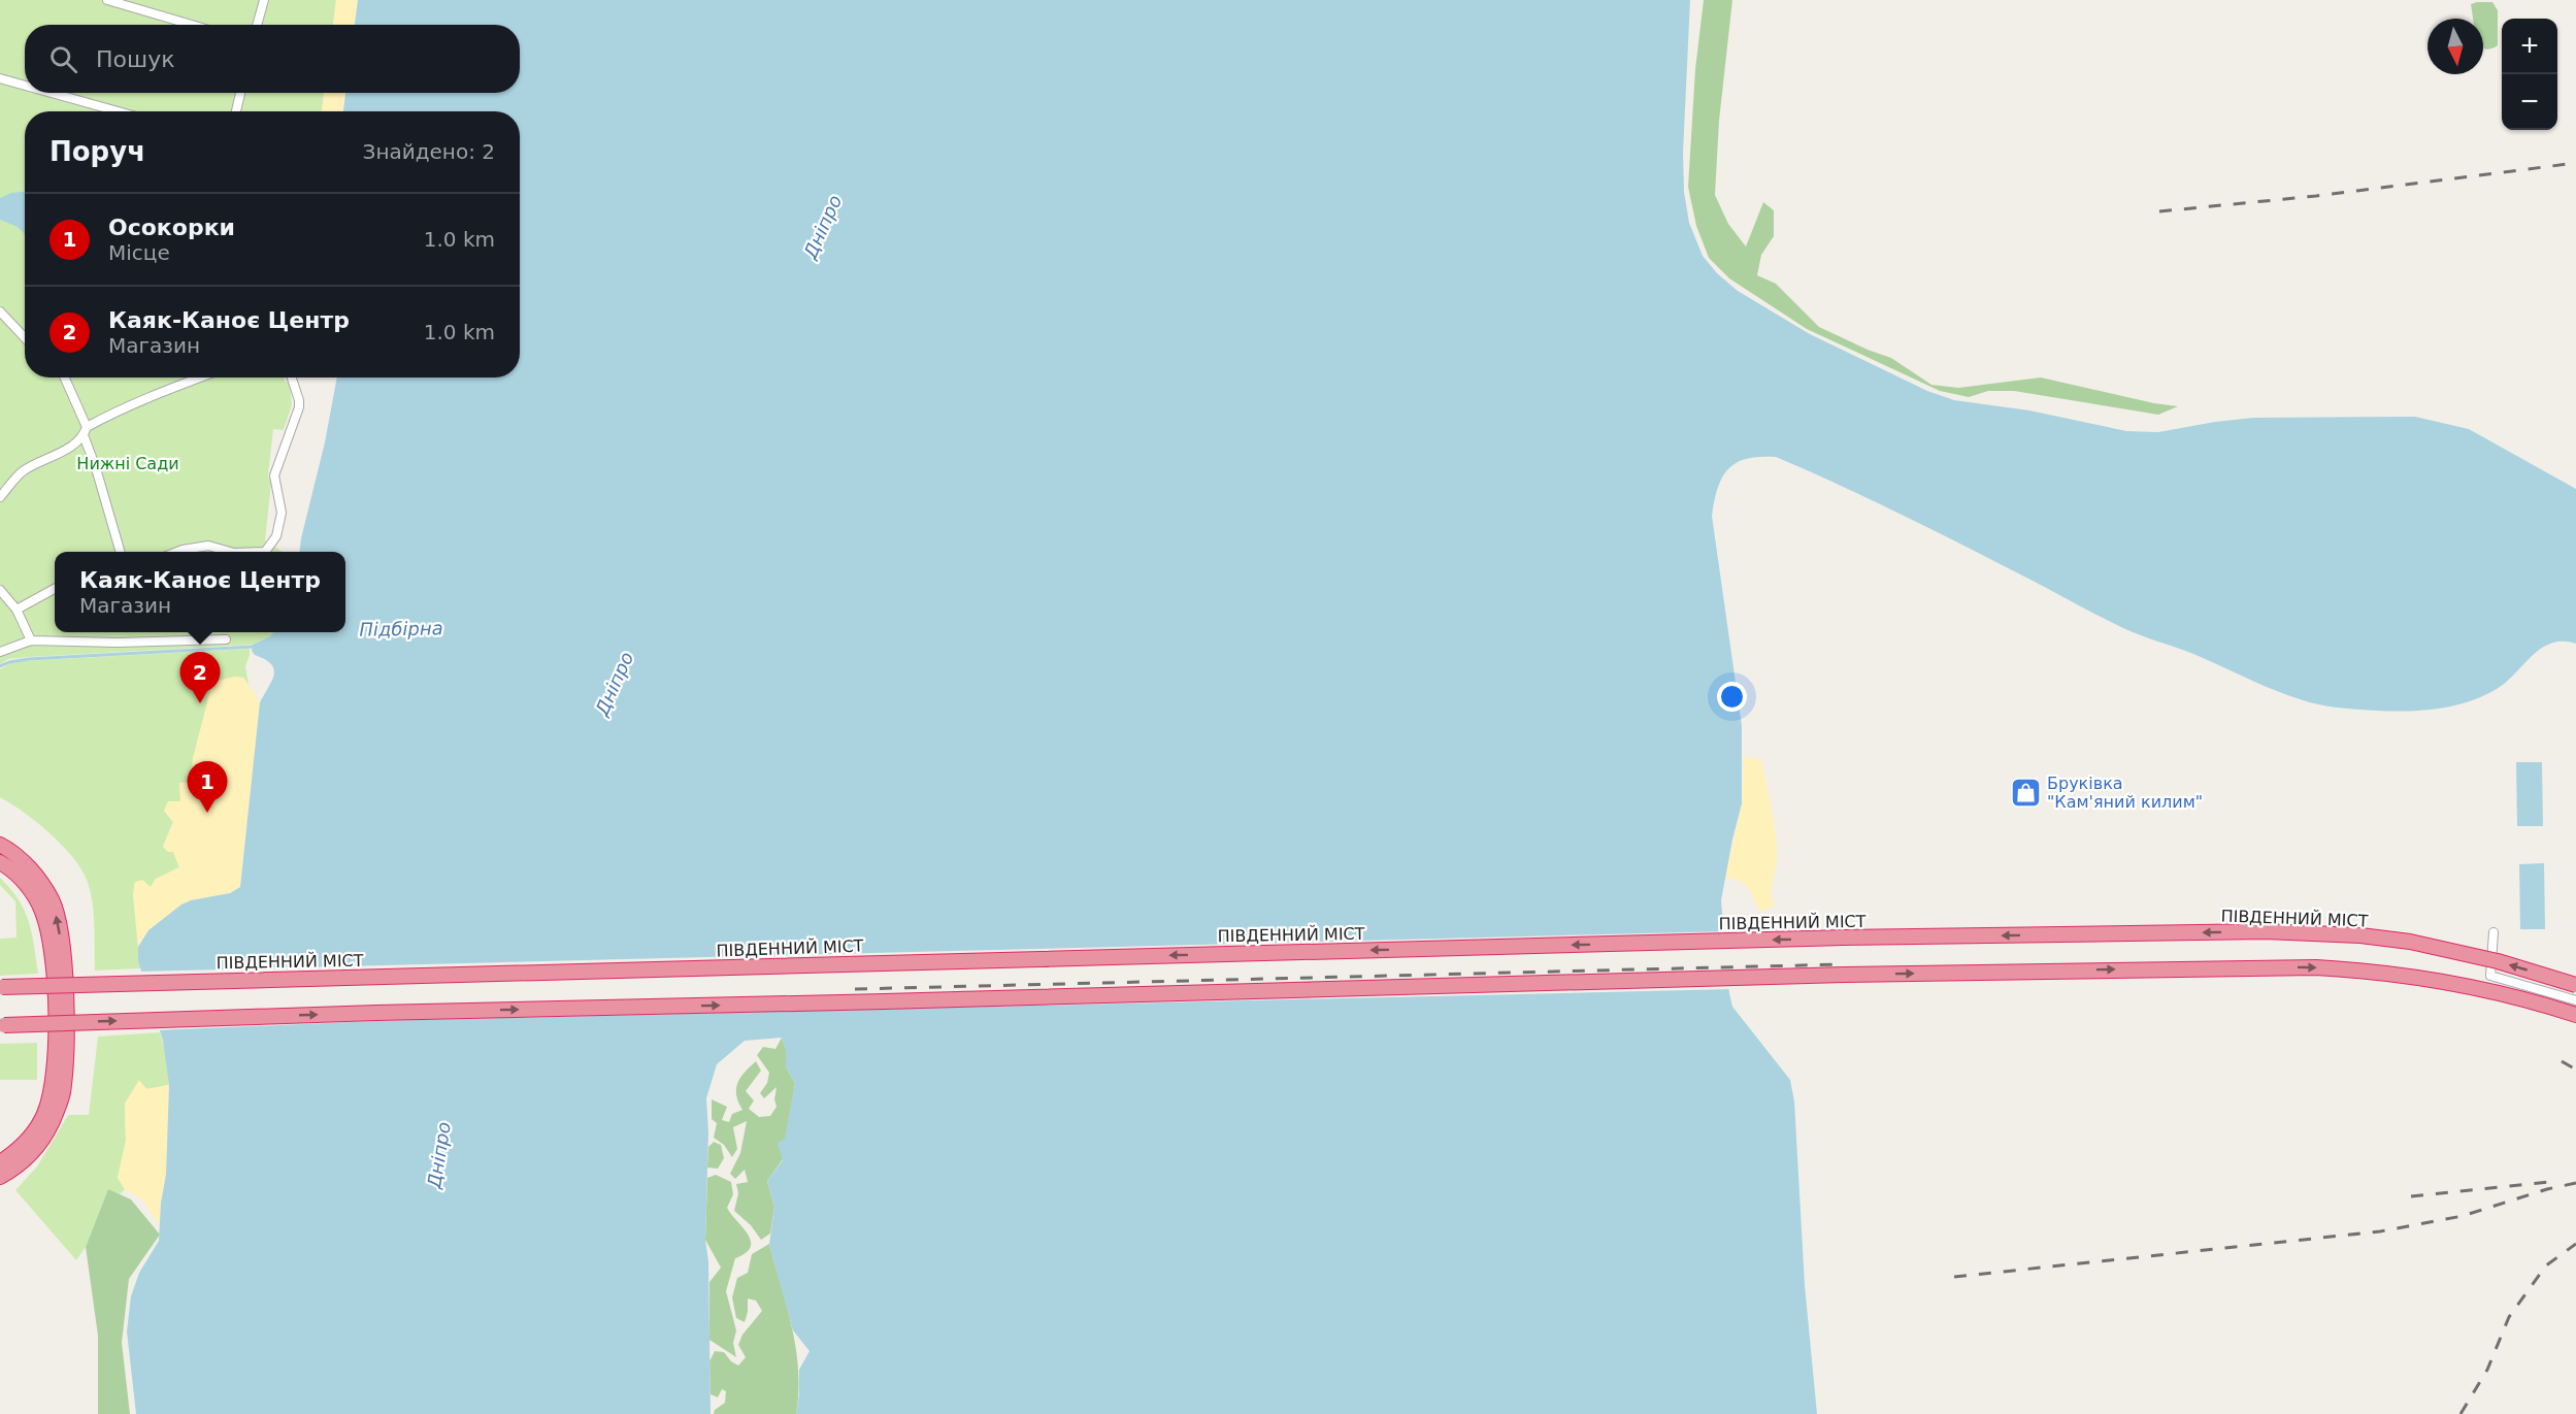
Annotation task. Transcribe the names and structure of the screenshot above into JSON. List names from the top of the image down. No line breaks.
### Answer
{"streets":{"highway":["ПІВДЕННИЙ МІСТ"]},"water":["Дніпро","Підбірна"],"parks":["Нижні Сади"],"places":{"shop":["Бруківка \"Кам'яний килим\""]},"north":"bottom","page":{"map_buttons":["+","−"],"search":"Пошук","heading":["Поруч","Знайдено: 2"],"list":[{"mark":"1","name":"Осокорки","note":"Місце","value":"1.0 km"},{"mark":"2","name":"Каяк-Каноє Центр","note":"Магазин","value":"1.0 km"}],"popup":["Каяк-Каноє Центр","Магазин"],"pins":["2","1"]}}
